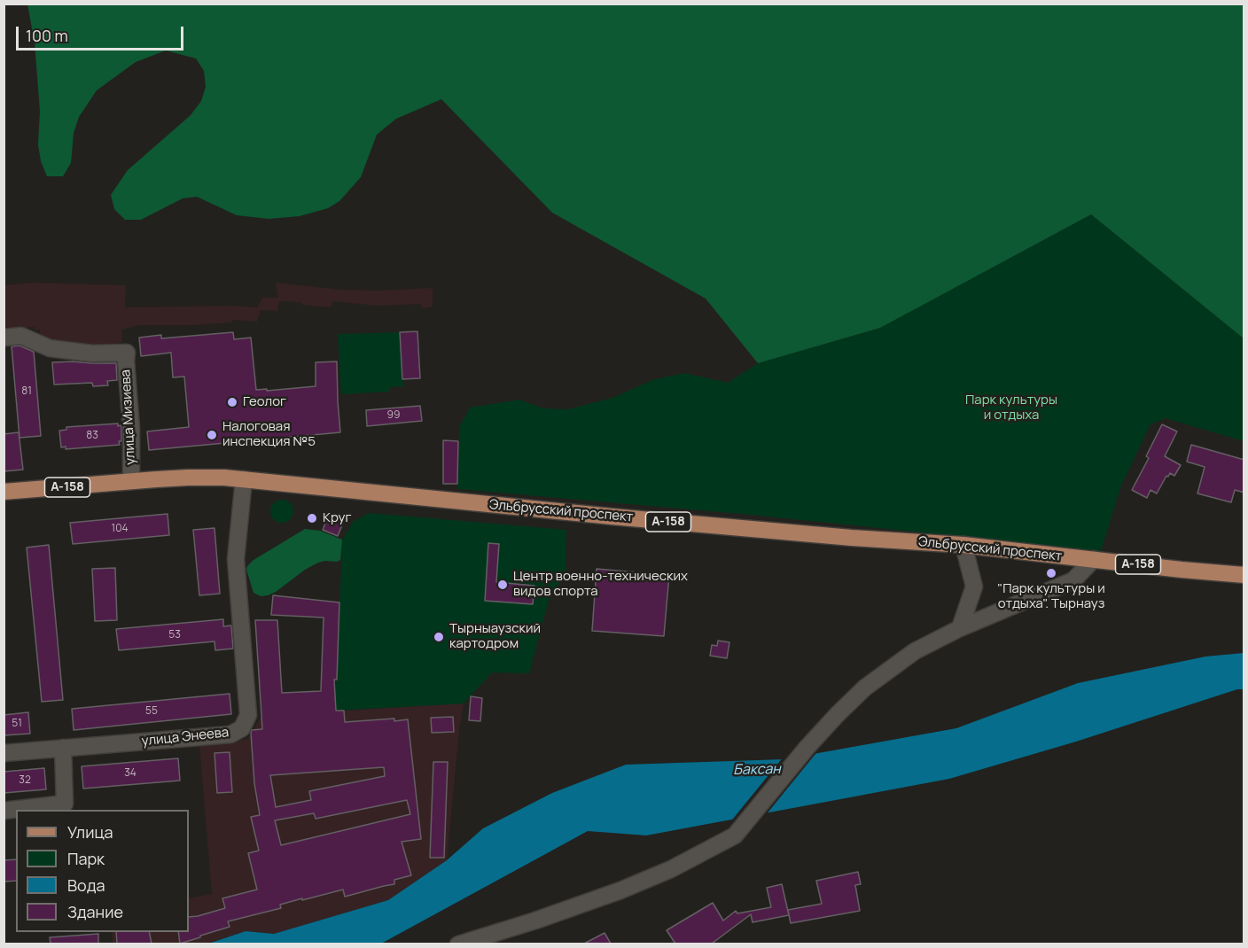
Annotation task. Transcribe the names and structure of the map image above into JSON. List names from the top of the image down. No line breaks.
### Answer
{"streets":{"main road":["А-158","Эльбрусский проспект"],"street":["улица Мизиева","улица Энеева"]},"crossings":[["улица Мизиева","Эльбрусский проспект"],["Эльбрусский проспект","улица Энеева"]],"water":["Баксан"],"parks":["Парк культуры и отдыха"],"places":["Геолог","Налоговая инспекция №5","Круг","\"Парк культуры и отдыха\". Тырнауз","Центр военно-технических видов спорта","Тырныаузский картодром"],"house_numbers":["81","99","83","104","53","55","51","34","32"],"legend":["Улица","Парк","Вода","Здание"],"scale_bar":"100 m"}
